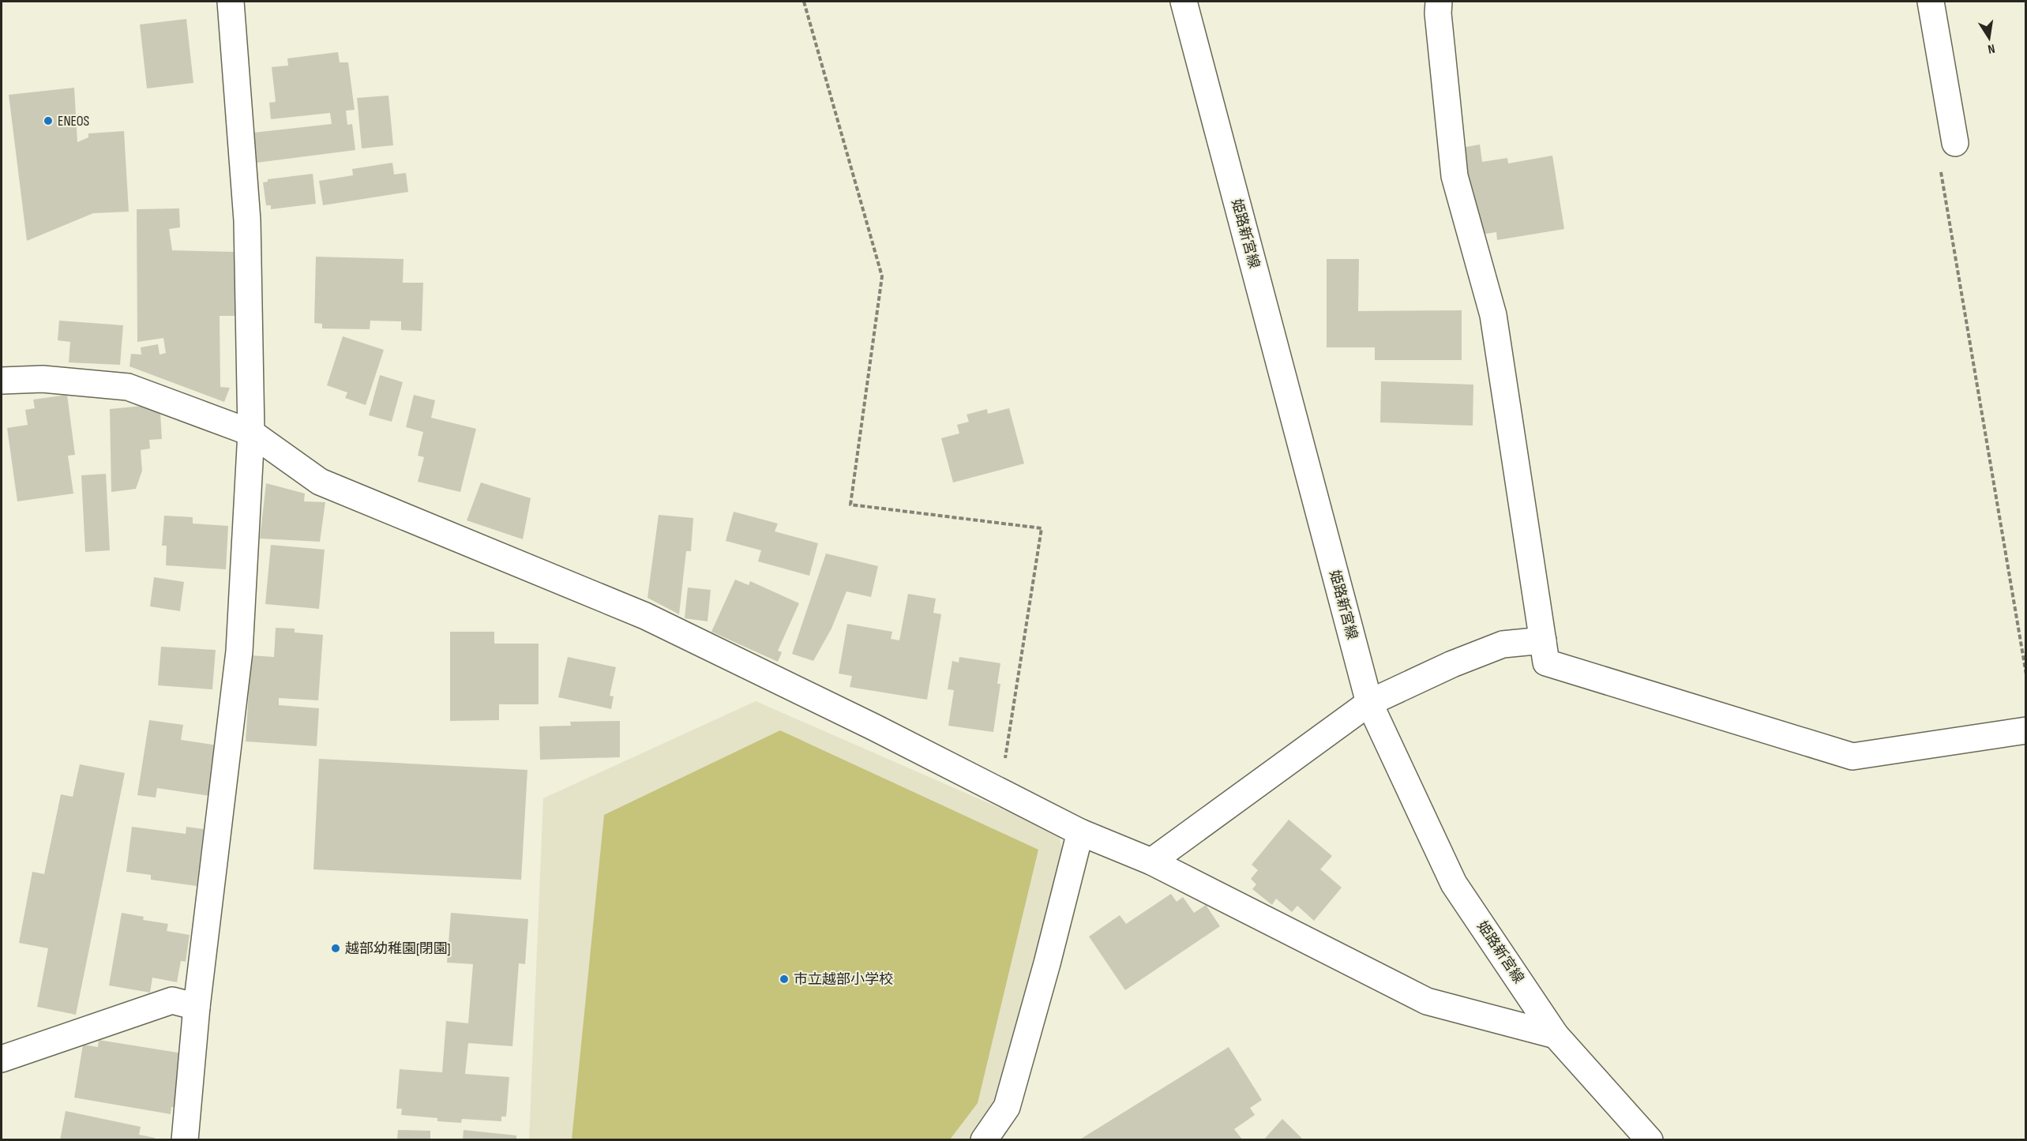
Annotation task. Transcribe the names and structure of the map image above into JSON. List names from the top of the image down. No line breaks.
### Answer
{"streets":{"street":["姫路新宮線"]},"places":["ENEOS","越部幼稚園[閉園]","市立越部小学校"],"north":"bottom"}
